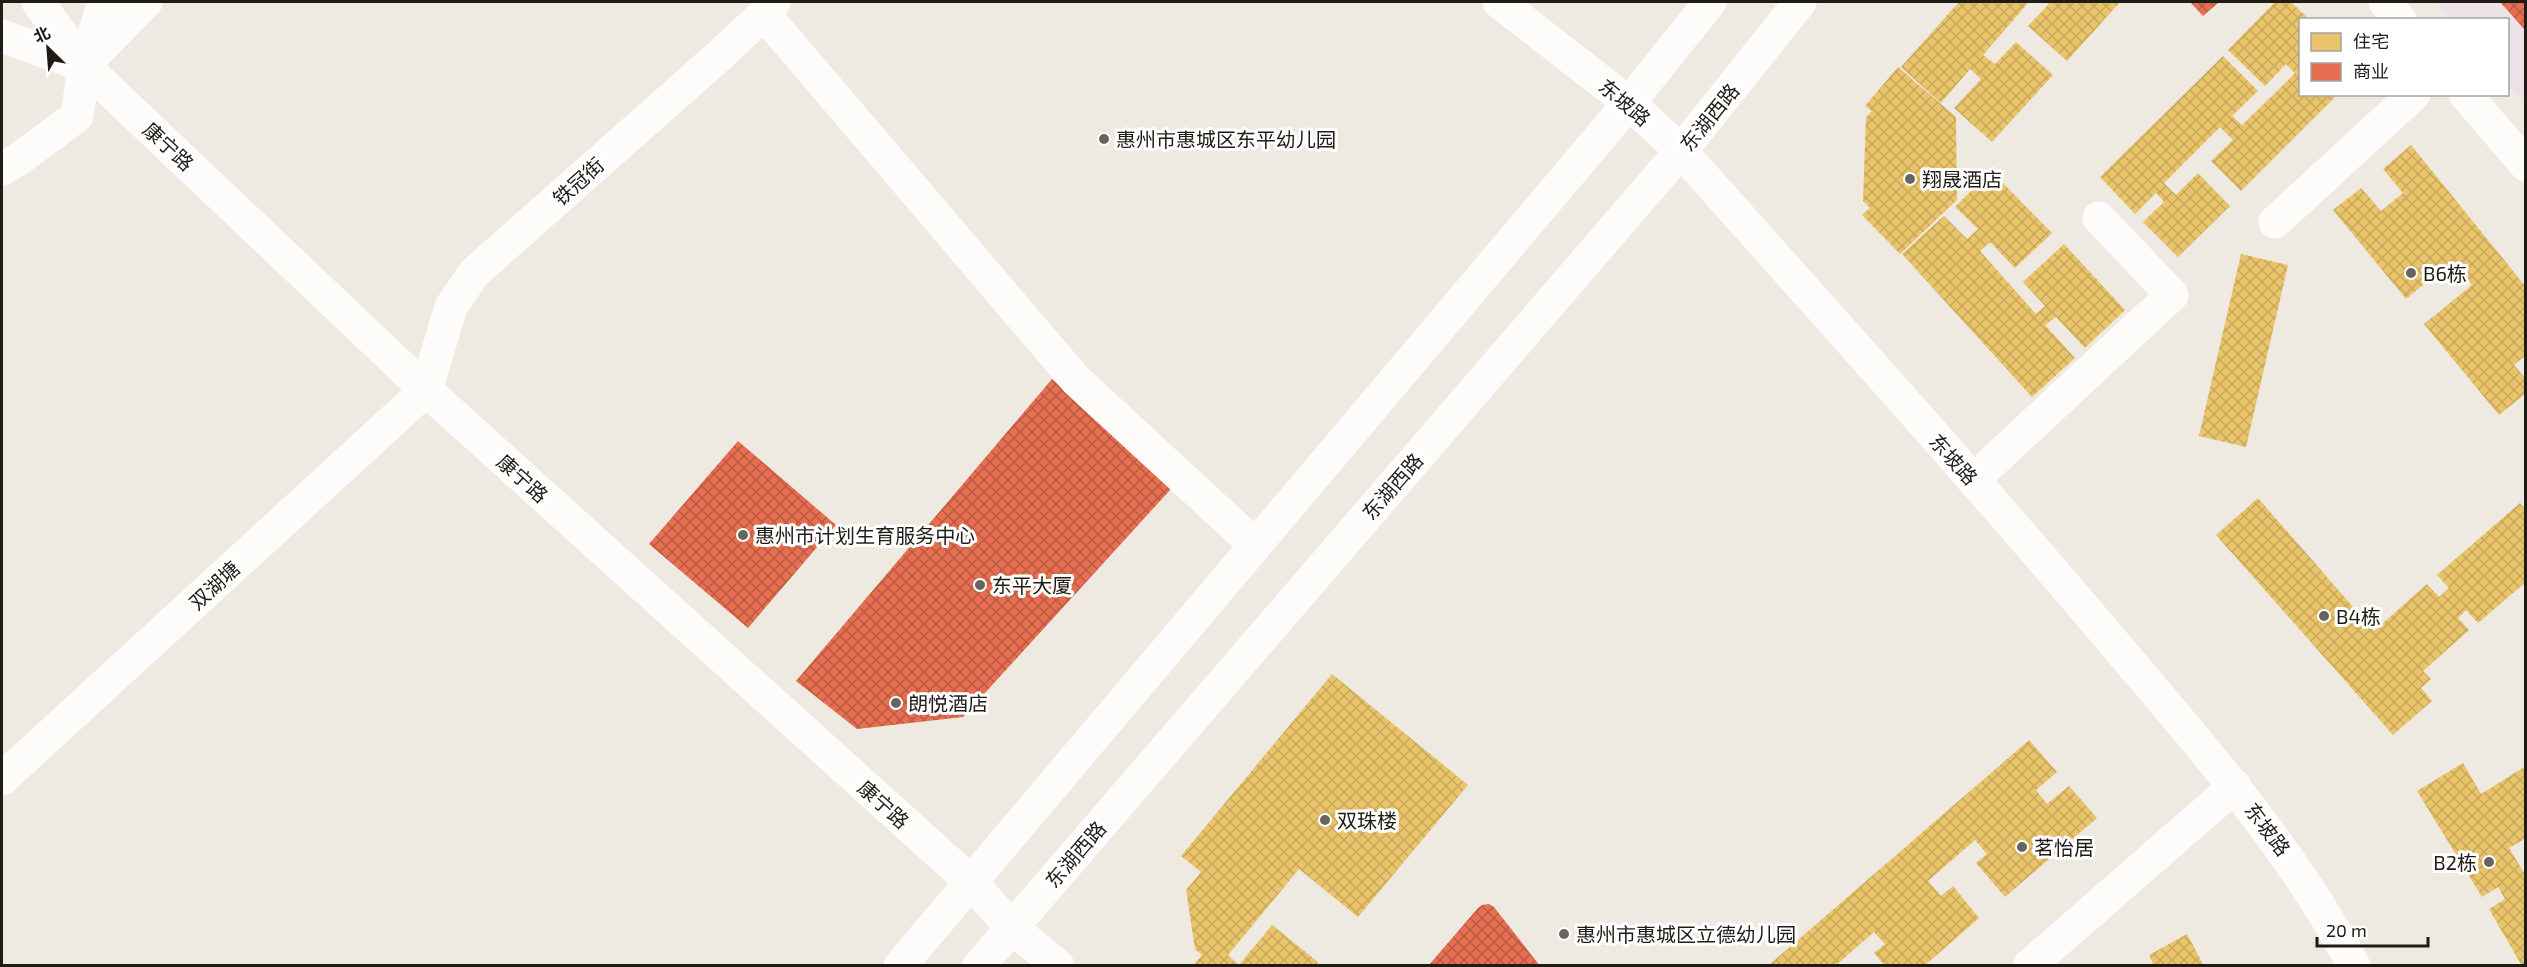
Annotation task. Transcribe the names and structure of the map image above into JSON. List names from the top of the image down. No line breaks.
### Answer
{"streets":{"street":["东坡路","东湖西路","康宁路","铁冠街","双湖塘"]},"crossings":[["东坡路","东湖西路"],["东湖西路","康宁路"],["康宁路","铁冠街"],["康宁路","双湖塘"],["铁冠街","双湖塘"]],"places":["惠州市惠城区东平幼儿园","翔晟酒店","B6栋","惠州市计划生育服务中心","东平大厦","B4栋","朗悦酒店","双珠楼","茗怡居","B2栋","惠州市惠城区立德幼儿园"],"legend":["住宅","商业"],"scale_bar":"20 m","north":"top left"}
